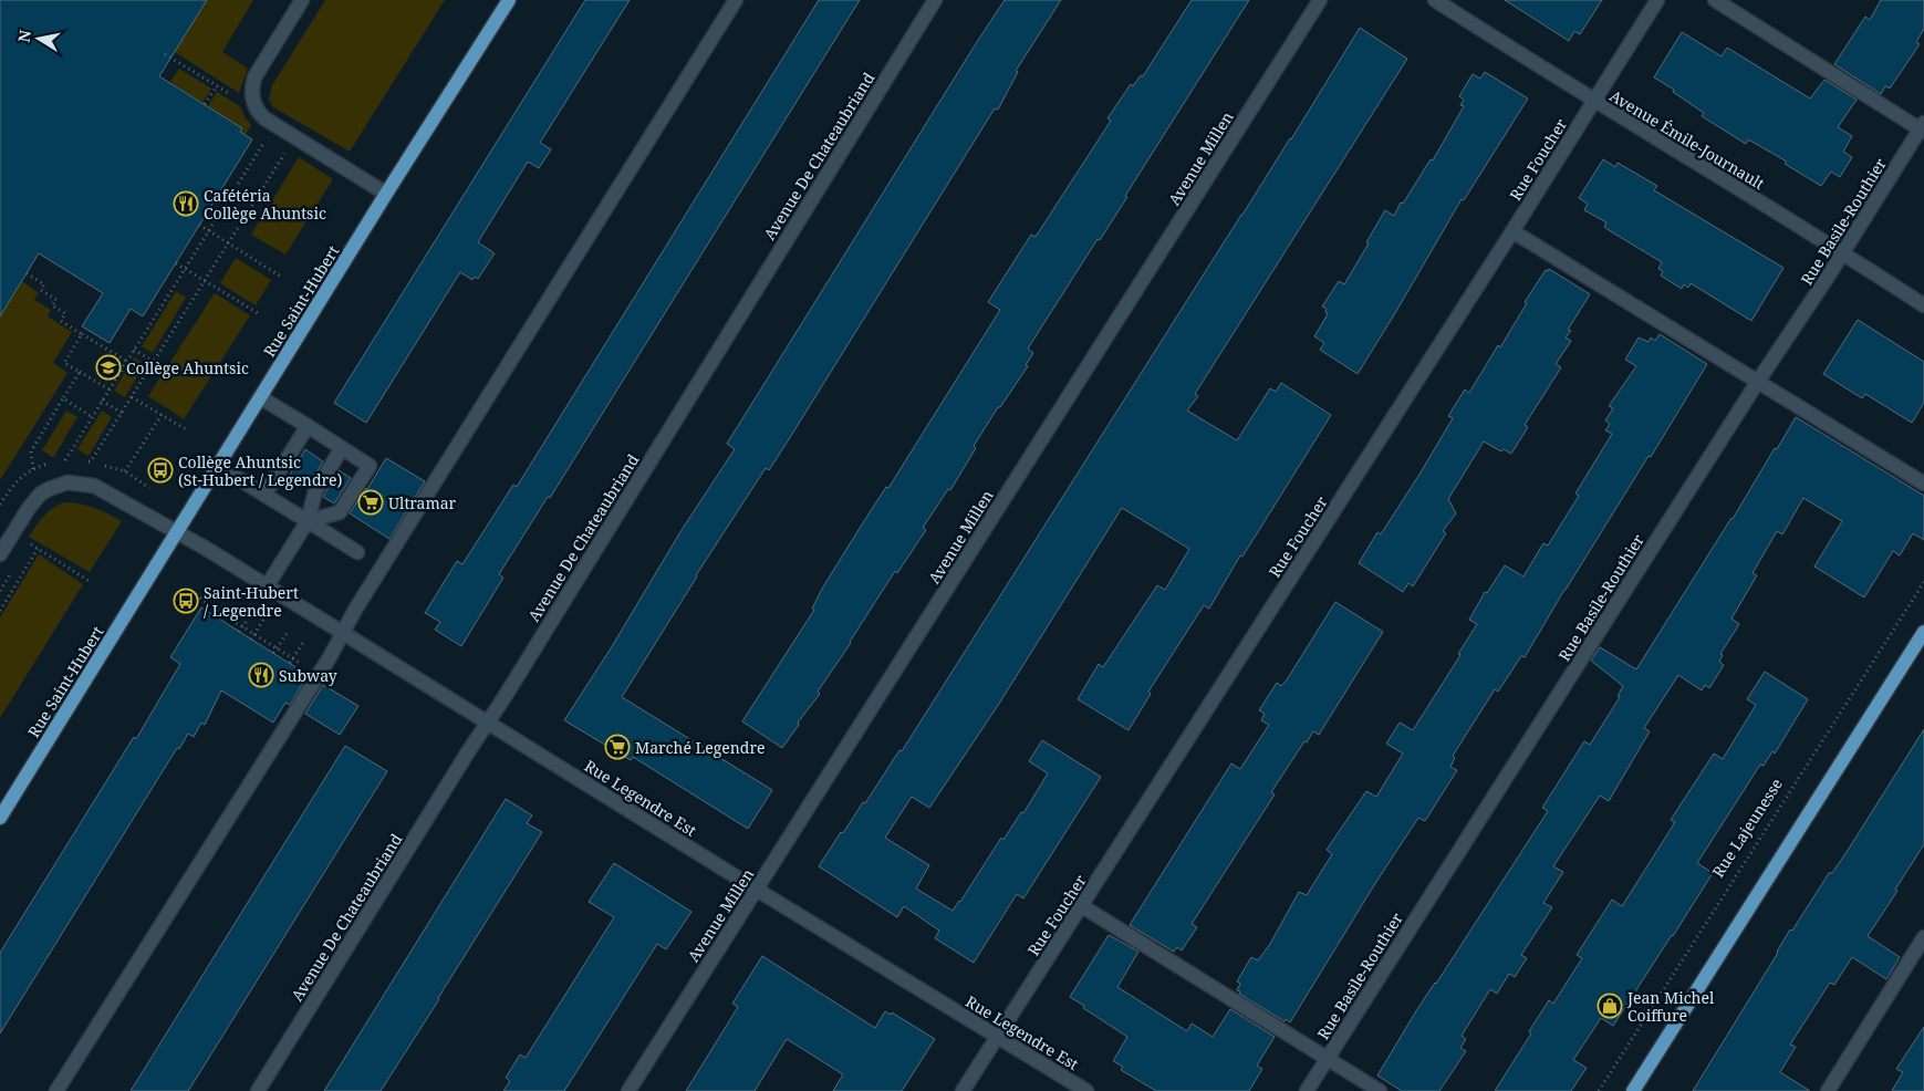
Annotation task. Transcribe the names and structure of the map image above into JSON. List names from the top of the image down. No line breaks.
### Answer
{"streets":{"main road":["Rue Saint-Hubert"],"street":["Avenue Émile-Journault","Avenue De Chateaubriand","Avenue Millen","Rue Foucher","Rue Basile-Routhier","Rue Legendre Est"],"path":["Rue Lajeunesse"]},"crossings":[["Avenue Émile-Journault","Rue Foucher"],["Avenue Émile-Journault","Rue Basile-Routhier"],["Avenue De Chateaubriand","Rue Legendre Est"],["Avenue Millen","Rue Legendre Est"],["Rue Foucher","Rue Legendre Est"],["Rue Saint-Hubert","Rue Legendre Est"]],"places":{"restaurant":["Cafétéria Collège Ahuntsic","Subway"],"school or university":["Collège Ahuntsic"],"bus stop":["Collège Ahuntsic (St-Hubert / Legendre)","Saint-Hubert / Legendre"],"supermarket":["Ultramar","Marché Legendre"],"shop":["Jean Michel Coiffure"]},"north":"left"}
